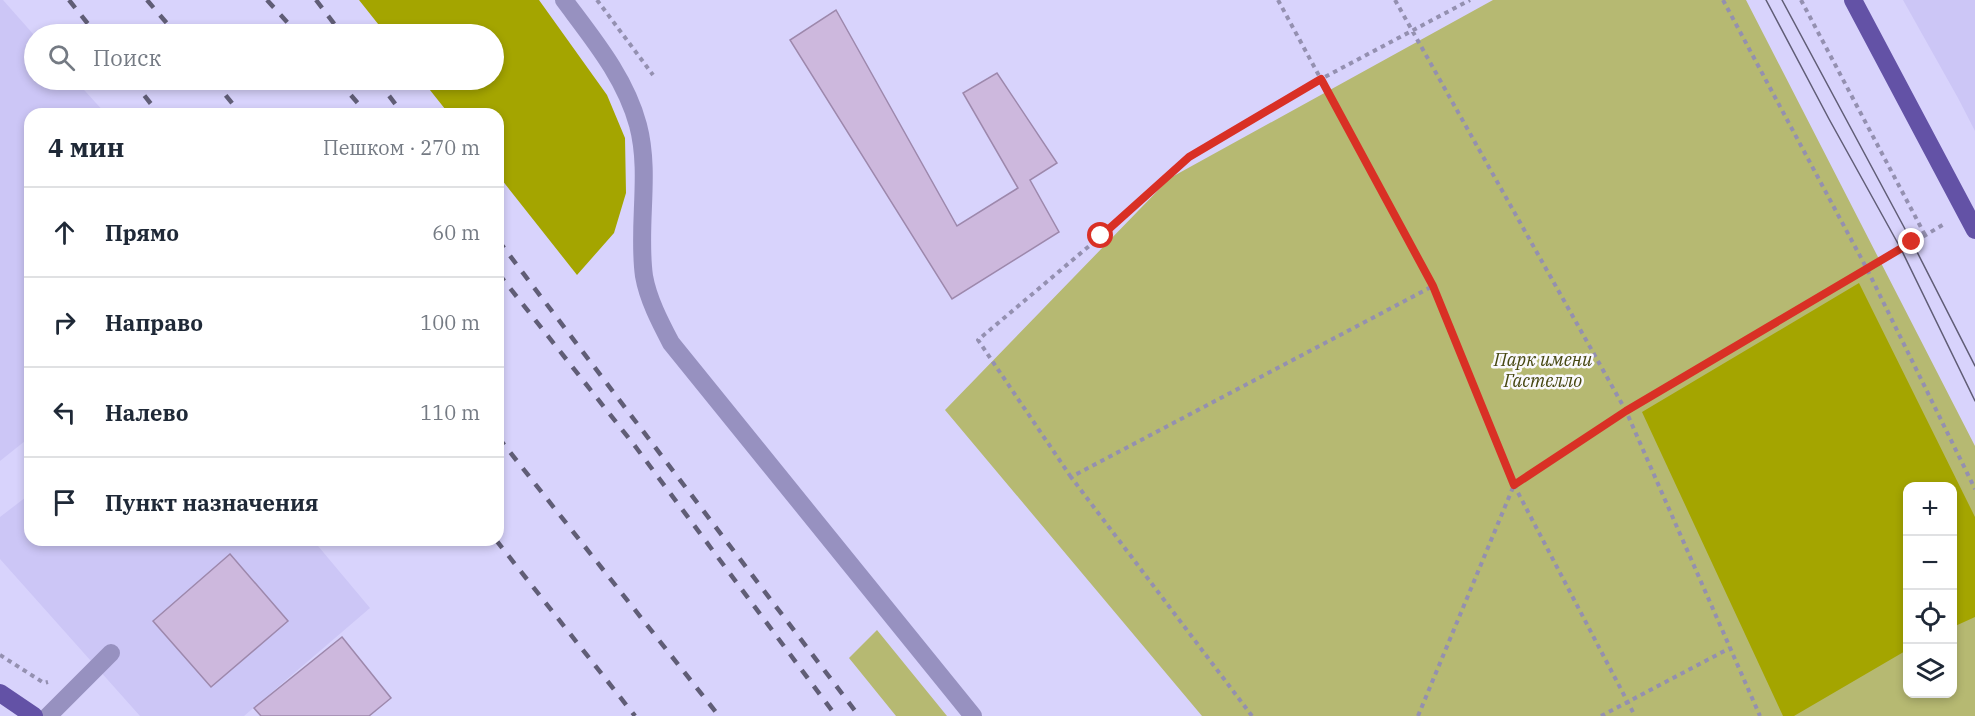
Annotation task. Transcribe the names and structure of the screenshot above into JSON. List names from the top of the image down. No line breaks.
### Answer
{"parks":["Парк имени Гастелло"],"page":{"search":"Поиск","heading":["4 мин","Пешком · 270 m"],"list":[["Прямо","60 m"],["Направо","100 m"],["Налево","110 m"],"Пункт назначения"],"map_buttons":["+","−"]}}
